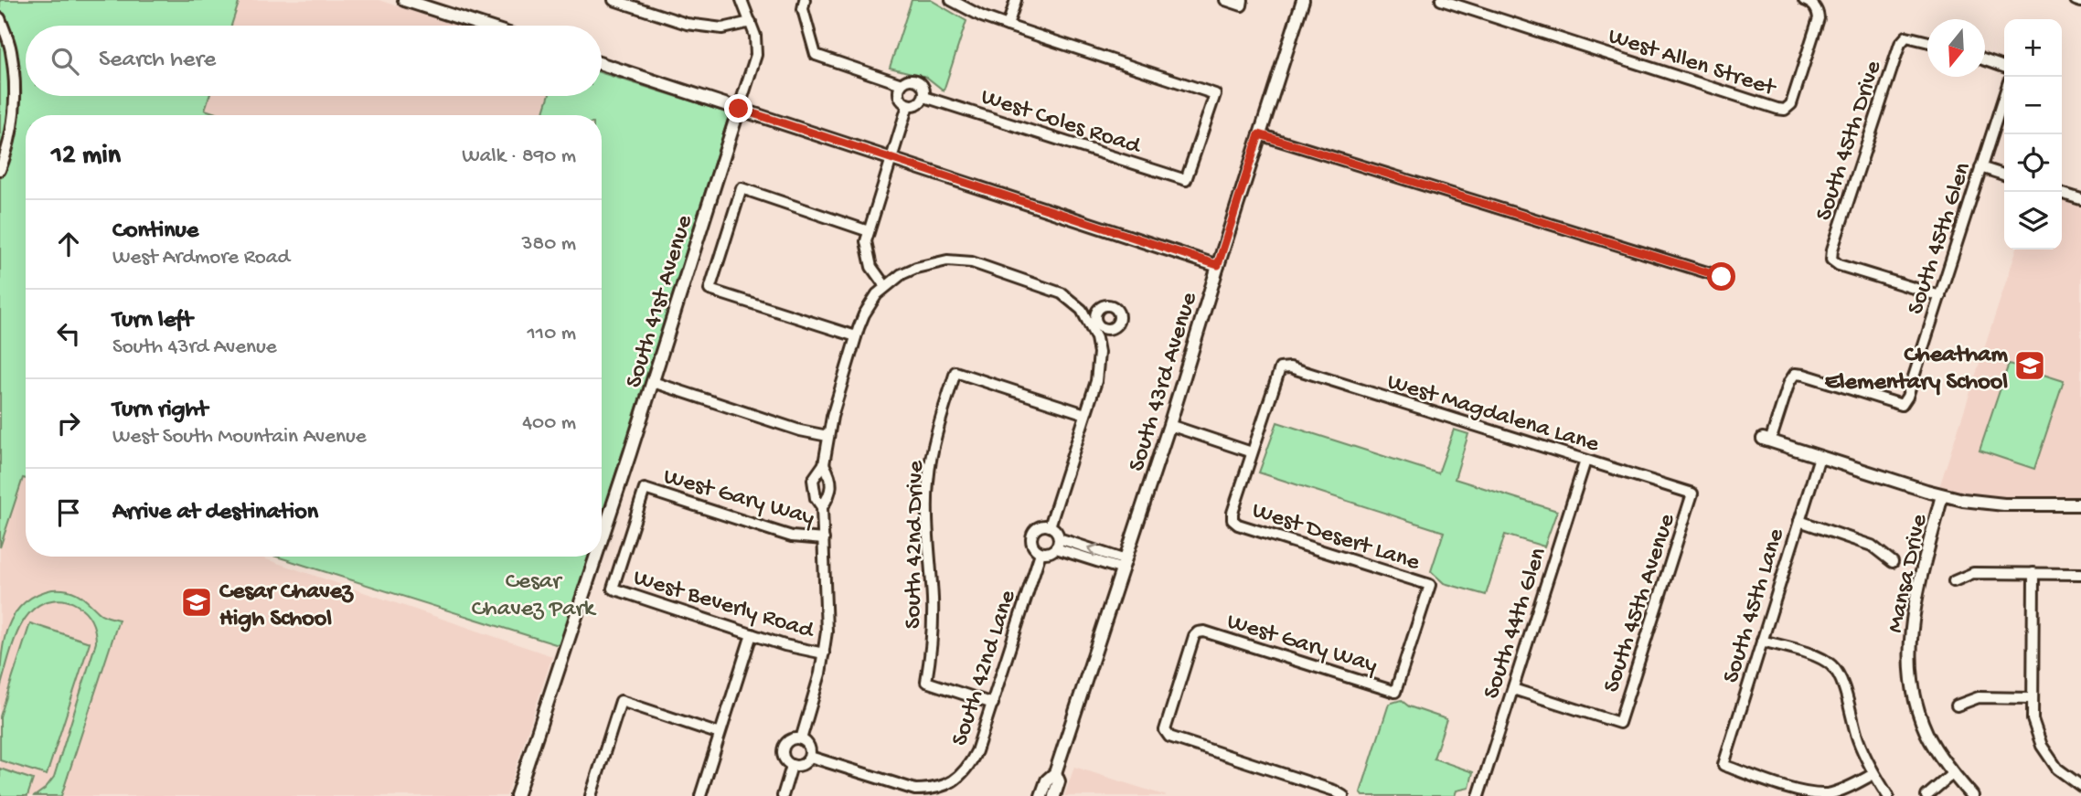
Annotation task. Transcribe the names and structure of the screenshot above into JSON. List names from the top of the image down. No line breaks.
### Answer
{"streets":{"street":["West Allen Street","West Coles Road","South 45th Drive","South 45th Glen","South 41st Avenue","South 43rd Avenue","West Magdalena Lane","West Gary Way","West Desert Lane","South 42nd Drive","Mansa Drive","West Beverly Road","South 45th Avenue","South 45th Lane","South 44th Glen","South 42nd Lane"]},"crossings":[["South 45th Drive","South 45th Glen"],["West Magdalena Lane","West Desert Lane"],["West Magdalena Lane","South 45th Avenue"],["West Magdalena Lane","South 44th Glen"],["West Gary Way","West Desert Lane"],["West Gary Way","West Beverly Road"],["South 42nd Drive","South 42nd Lane"],["South 45th Avenue","South 44th Glen"]],"parks":["Cesar Chavez Park"],"places":{"school or university":["Cheatham Elementary School","Cesar Chavez High School"]},"north":"bottom","page":{"map_buttons":["+","−"],"search":"Search here","heading":["12 min","Walk · 890 m"],"list":[["Continue","West Ardmore Road","380 m"],["Turn left","South 43rd Avenue","110 m"],["Turn right","West South Mountain Avenue","400 m"],"Arrive at destination"]}}
